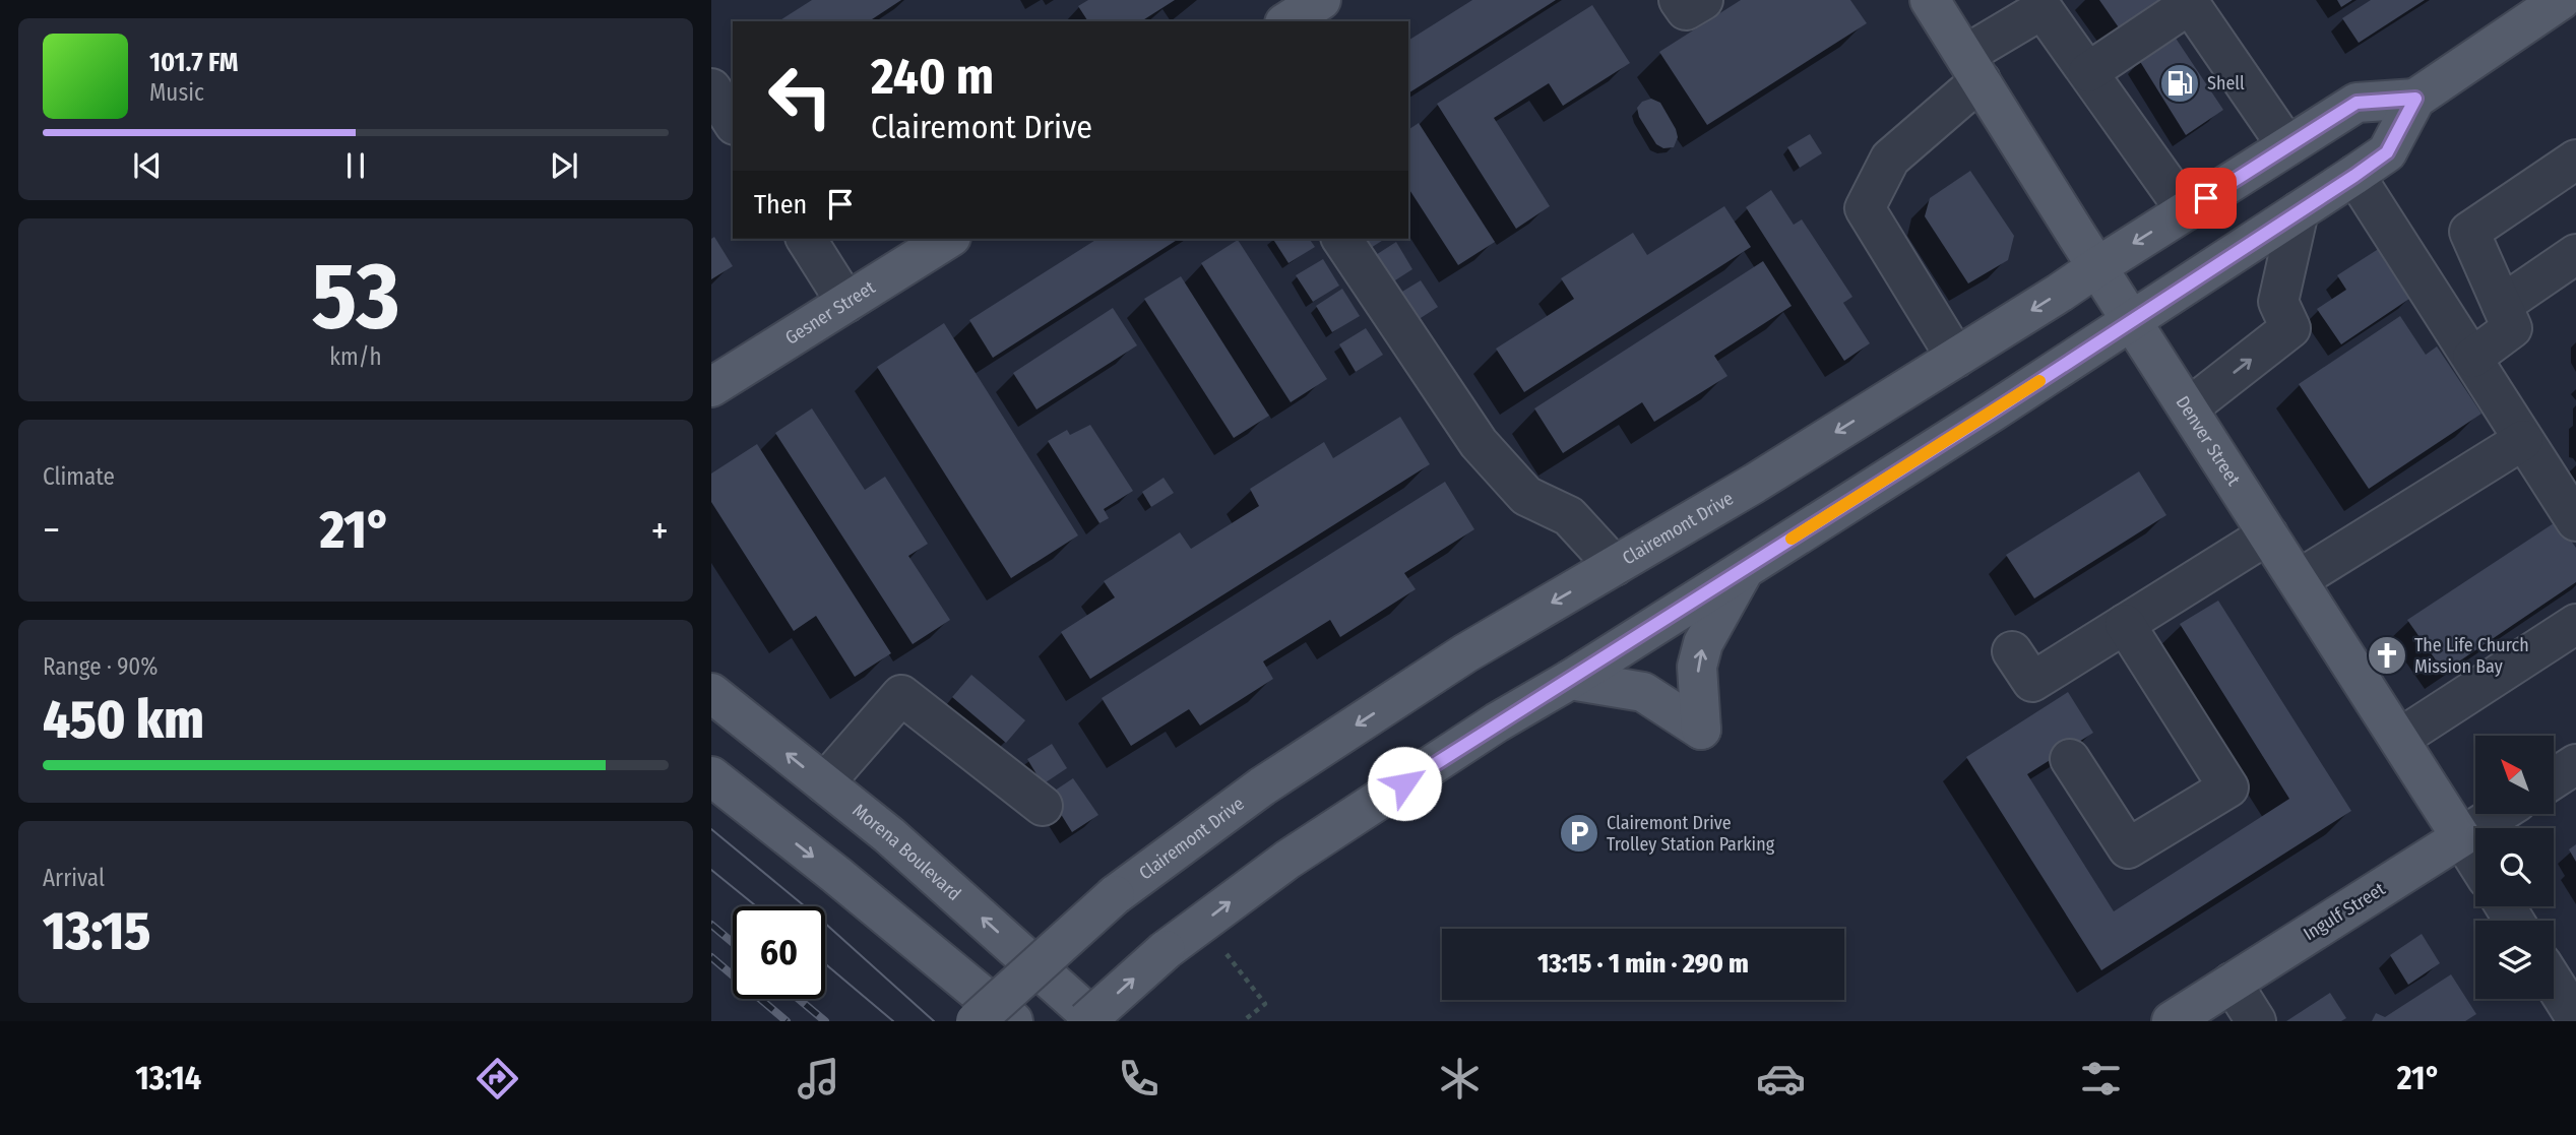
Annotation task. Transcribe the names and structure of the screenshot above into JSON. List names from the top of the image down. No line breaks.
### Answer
{"streets":{"main road":["Gesner Street","Denver Street","Clairemont Drive","Morena Boulevard","Ingulf Street"]},"crossings":[["Denver Street","Clairemont Drive"],["Denver Street","Ingulf Street"]],"places":{"fuel station":["Shell"],"church":["The Life Church Mission Bay"],"parking":["Clairemont Drive Trolley Station Parking"]},"north":"top left","page":{"turn":["240 m","Clairemont Drive"],"song":["101.7 FM","Music"],"then":"Then","tile":[["53","km/h"],"Climate",["Range · 90%","450 km"],["Arrival","13:15"]],"heat":["−","21°","+"],"limit":"60","trip":"13:15 · 1 min · 290 m","tabs":["13:14","21°"]}}
